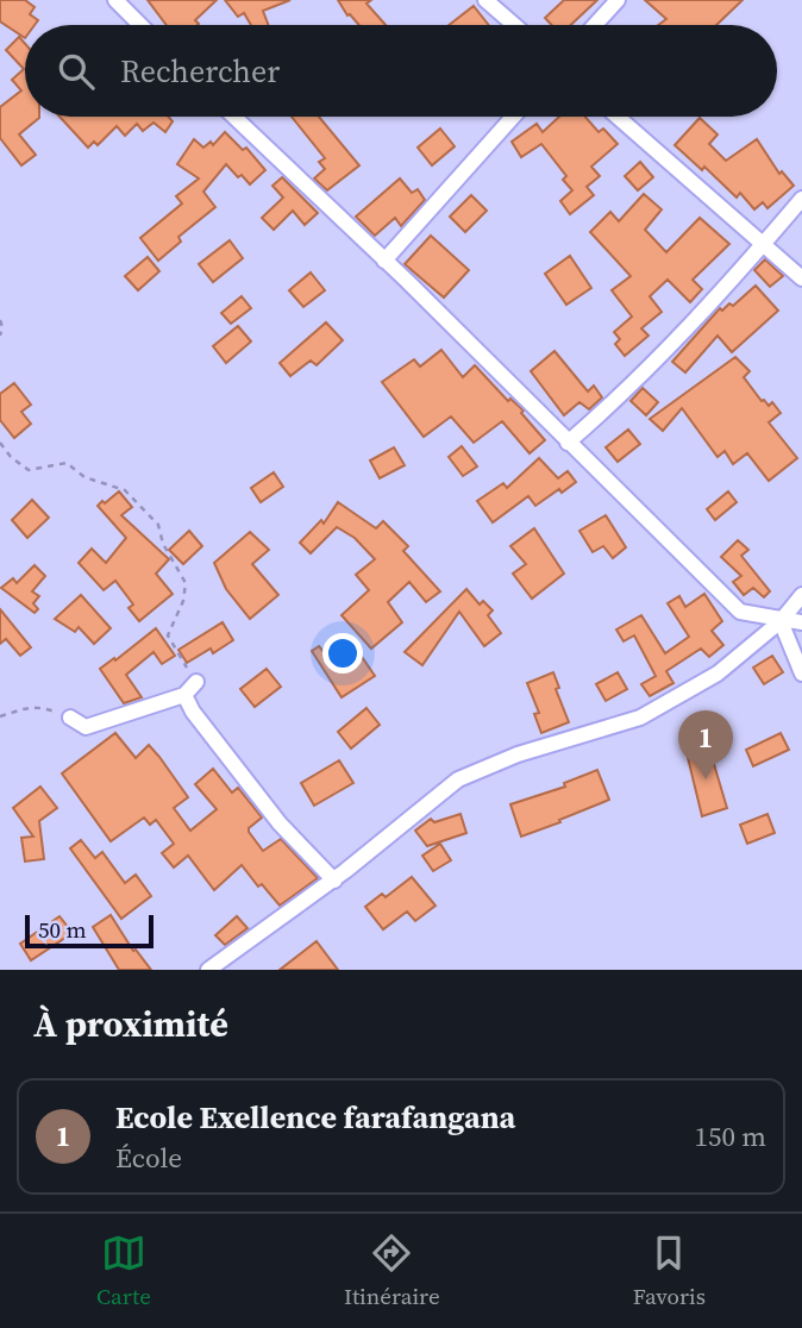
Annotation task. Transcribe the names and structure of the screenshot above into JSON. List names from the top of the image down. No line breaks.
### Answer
{"scale_bar":"50 m","page":{"search":"Rechercher","pins":"1","scale":"50 m","heading":"À proximité","list":[{"mark":"1","name":"Ecole Exellence farafangana","note":"École","value":"150 m"}],"nav":["Carte","Itinéraire","Favoris"]}}
